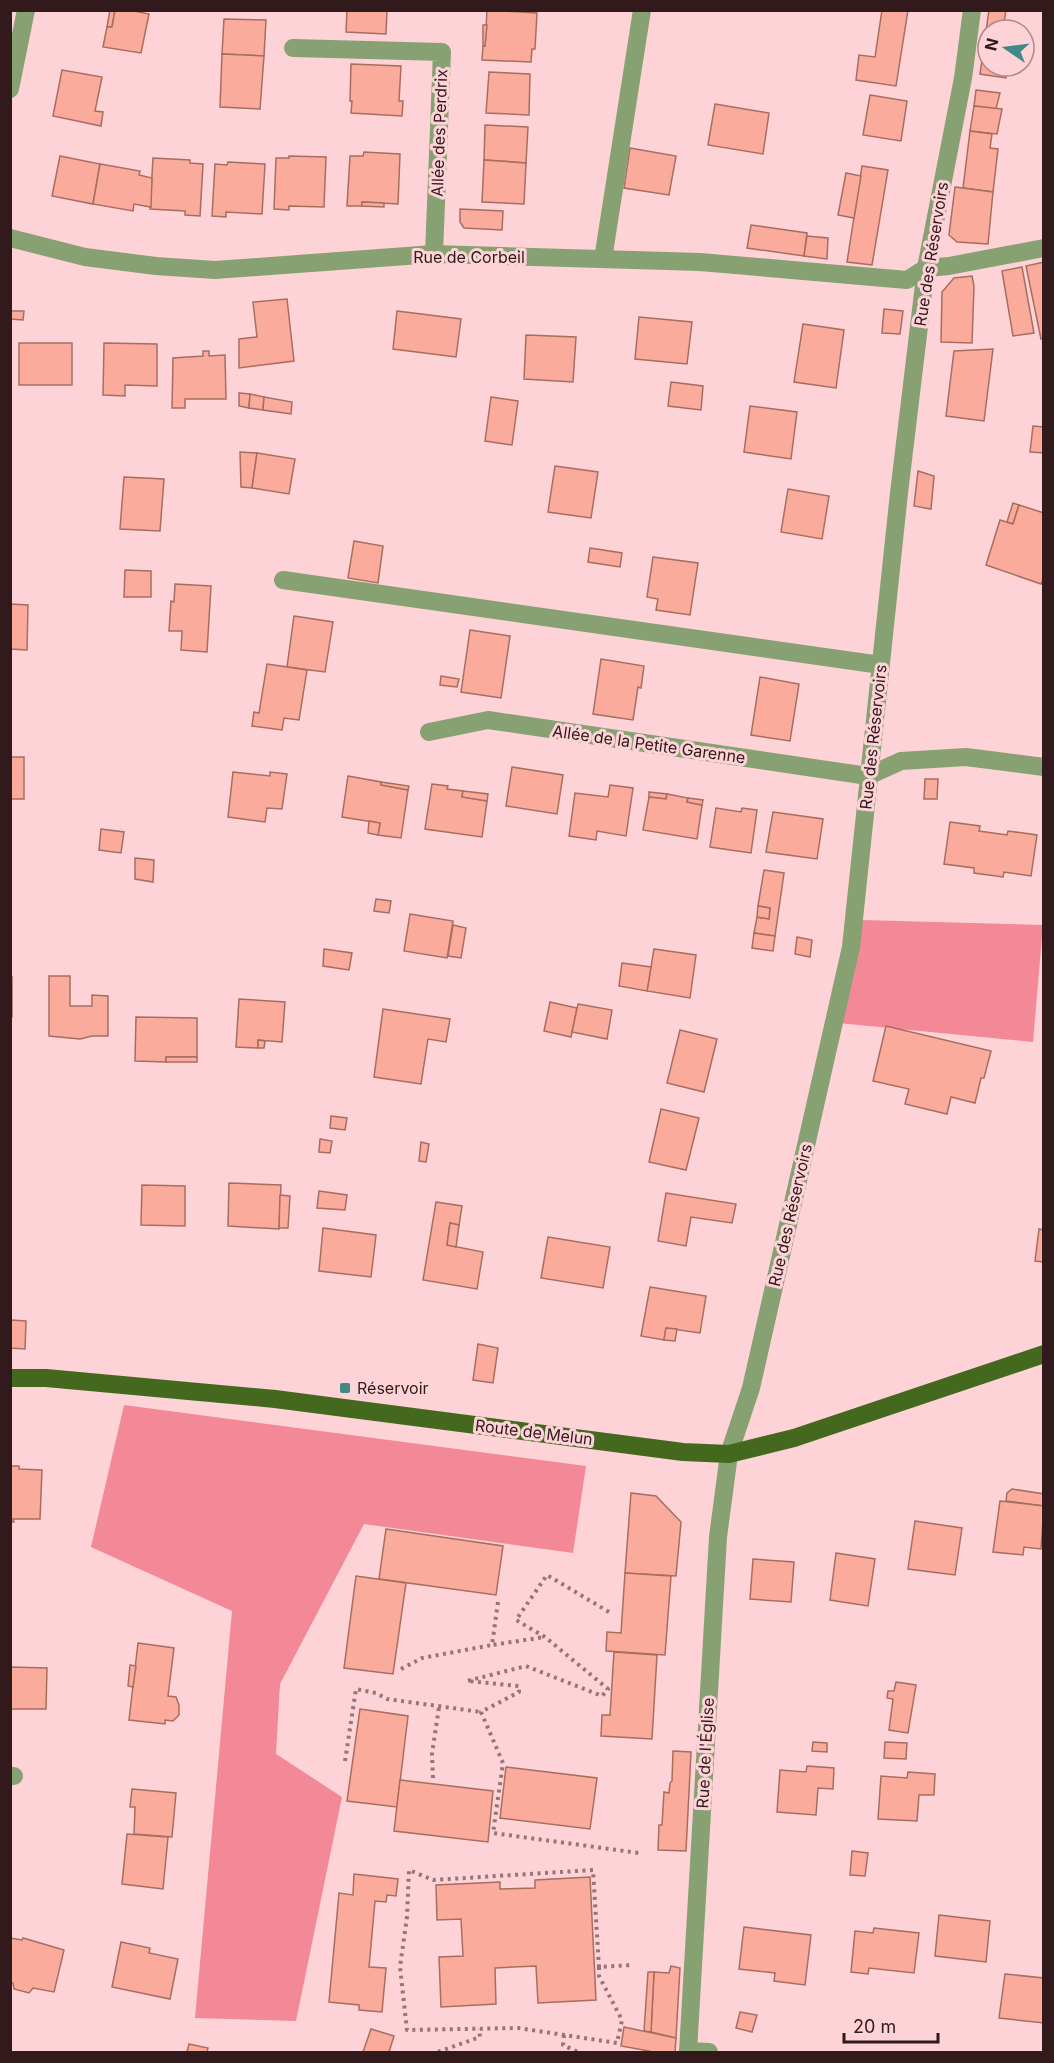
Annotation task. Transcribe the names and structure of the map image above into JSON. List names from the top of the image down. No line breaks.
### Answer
{"streets":{"main road":["Route de Melun"],"street":["Allée des Perdrix","Rue des Réservoirs","Rue de Corbeil","Allée de la Petite Garenne","Rue de l'Église"]},"crossings":[["Allée des Perdrix","Rue de Corbeil"],["Rue des Réservoirs","Rue de Corbeil"],["Rue des Réservoirs","Allée de la Petite Garenne"],["Rue des Réservoirs","Route de Melun"],["Rue des Réservoirs","Rue de l'Église"],["Route de Melun","Rue de l'Église"]],"places":{"transit":["Réservoir"]},"scale_bar":"20 m","north":"left"}
